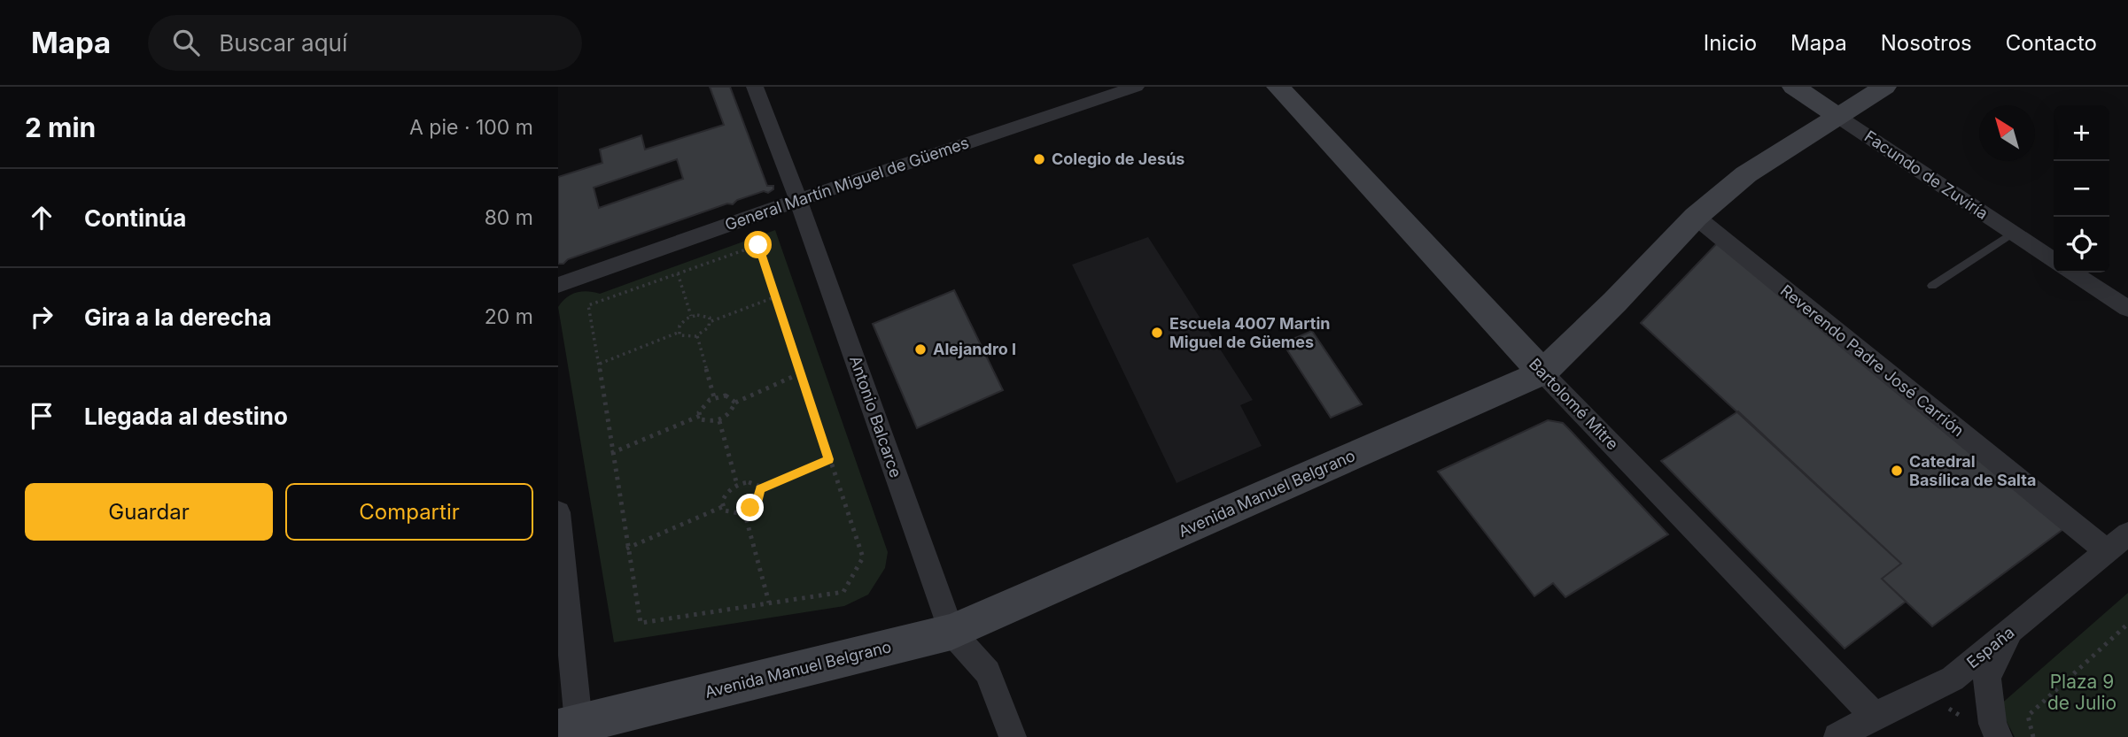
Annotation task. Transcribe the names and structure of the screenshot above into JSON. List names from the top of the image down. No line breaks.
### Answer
{"streets":{"main road":["Facundo de Zuviría","Bartolomé Mitre","Avenida Manuel Belgrano"],"street":["General Martín Miguel de Güemes","Reverendo Padre José Carrión","Antonio Balcarce","España"]},"crossings":[["Facundo de Zuviría","Avenida Manuel Belgrano"],["General Martín Miguel de Güemes","Antonio Balcarce"],["Reverendo Padre José Carrión","Avenida Manuel Belgrano"],["Reverendo Padre José Carrión","España"],["Bartolomé Mitre","Avenida Manuel Belgrano"],["Bartolomé Mitre","España"],["Antonio Balcarce","Avenida Manuel Belgrano"]],"parks":["Plaza 9 de Julio"],"places":["Colegio de Jesús","Escuela 4007 Martin Miguel de Güemes","Alejandro I","Catedral Basílica de Salta"],"north":"top left","page":{"header":"Mapa","search":"Buscar aquí","nav":["Inicio","Mapa","Nosotros","Contacto"],"heading":["2 min","A pie · 100 m"],"map_buttons":["+","−"],"list":[["Continúa","80 m"],["Gira a la derecha","20 m"],"Llegada al destino"],"buttons":["Guardar","Compartir"]}}
